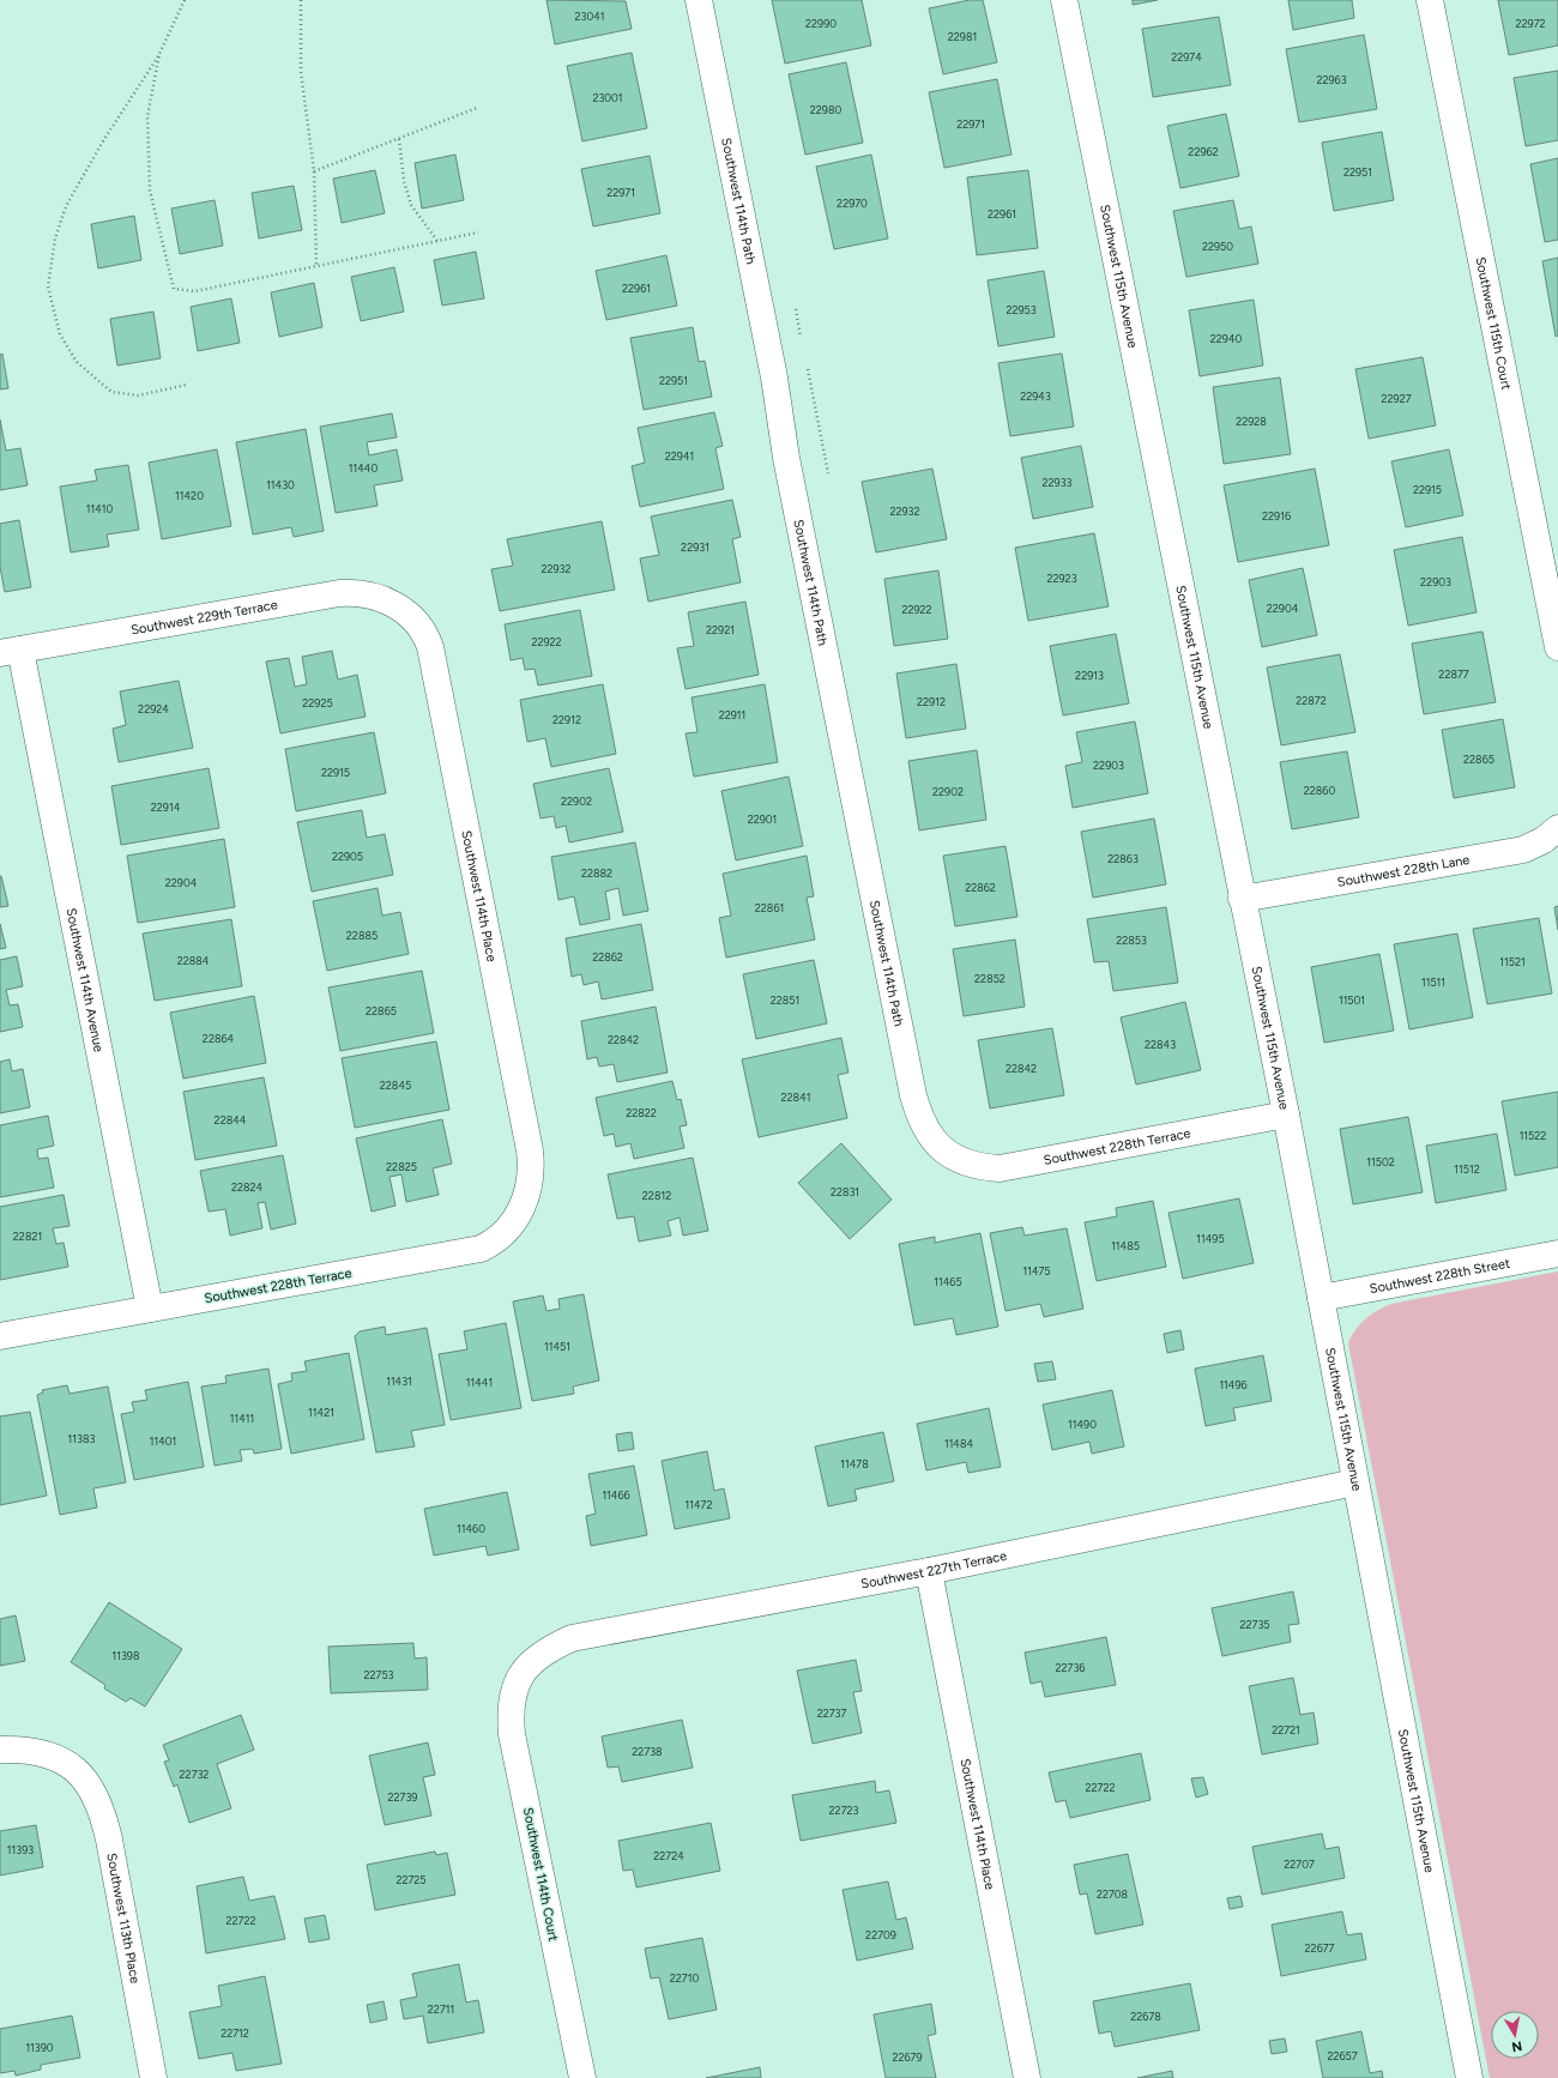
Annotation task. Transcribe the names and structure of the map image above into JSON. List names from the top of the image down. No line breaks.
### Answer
{"streets":{"street":["Southwest 114th Path","Southwest 115th Avenue","Southwest 115th Court","Southwest 229th Terrace","Southwest 228th Lane","Southwest 114th Place","Southwest 114th Avenue","Southwest 228th Terrace","Southwest 228th Street","Southwest 227th Terrace","Southwest 114th Court","Southwest 113th Place"]},"crossings":[["Southwest 114th Path","Southwest 228th Terrace"],["Southwest 115th Avenue","Southwest 228th Lane"],["Southwest 115th Avenue","Southwest 228th Terrace"],["Southwest 115th Avenue","Southwest 228th Street"],["Southwest 115th Avenue","Southwest 227th Terrace"],["Southwest 229th Terrace","Southwest 114th Place"],["Southwest 229th Terrace","Southwest 114th Avenue"],["Southwest 114th Place","Southwest 228th Terrace"],["Southwest 114th Place","Southwest 227th Terrace"],["Southwest 114th Avenue","Southwest 228th Terrace"],["Southwest 227th Terrace","Southwest 114th Court"]],"house_numbers":["23041","22990","22972","22981","22974","22963","23001","22980","22971","22962","22951","22971","22970","22961","22950","22961","22953","22940","22951","22943","22927","22928","22941","11440","22933","11430","22915","11420","11410","22932","22916","22931","22932","22923","22903","22904","22922","22921","22922","22877","22913","22872","22912","22925","22924","22911","22912","22865","22903","22915","22860","22902","22902","22914","22901","22905","22863","22882","22904","22862","22861","22885","22853","22862","22884","11521","22852","11511","22851","11501","22865","22864","22842","22843","22842","22845","22841","22822","22844","11522","11502","22825","11512","22824","22831","22812","22821","11495","11485","11475","11465","11451","11431","11441","11496","11421","11411","11490","11383","11401","11484","11478","11466","11472","11460","22735","11398","22736","22753","22737","22721","22738","22732","22722","22739","22723","11393","22724","22707","22725","22708","22722","22709","22677","22710","22711","22678","22712","11390","22657","22679"],"north":"bottom"}
